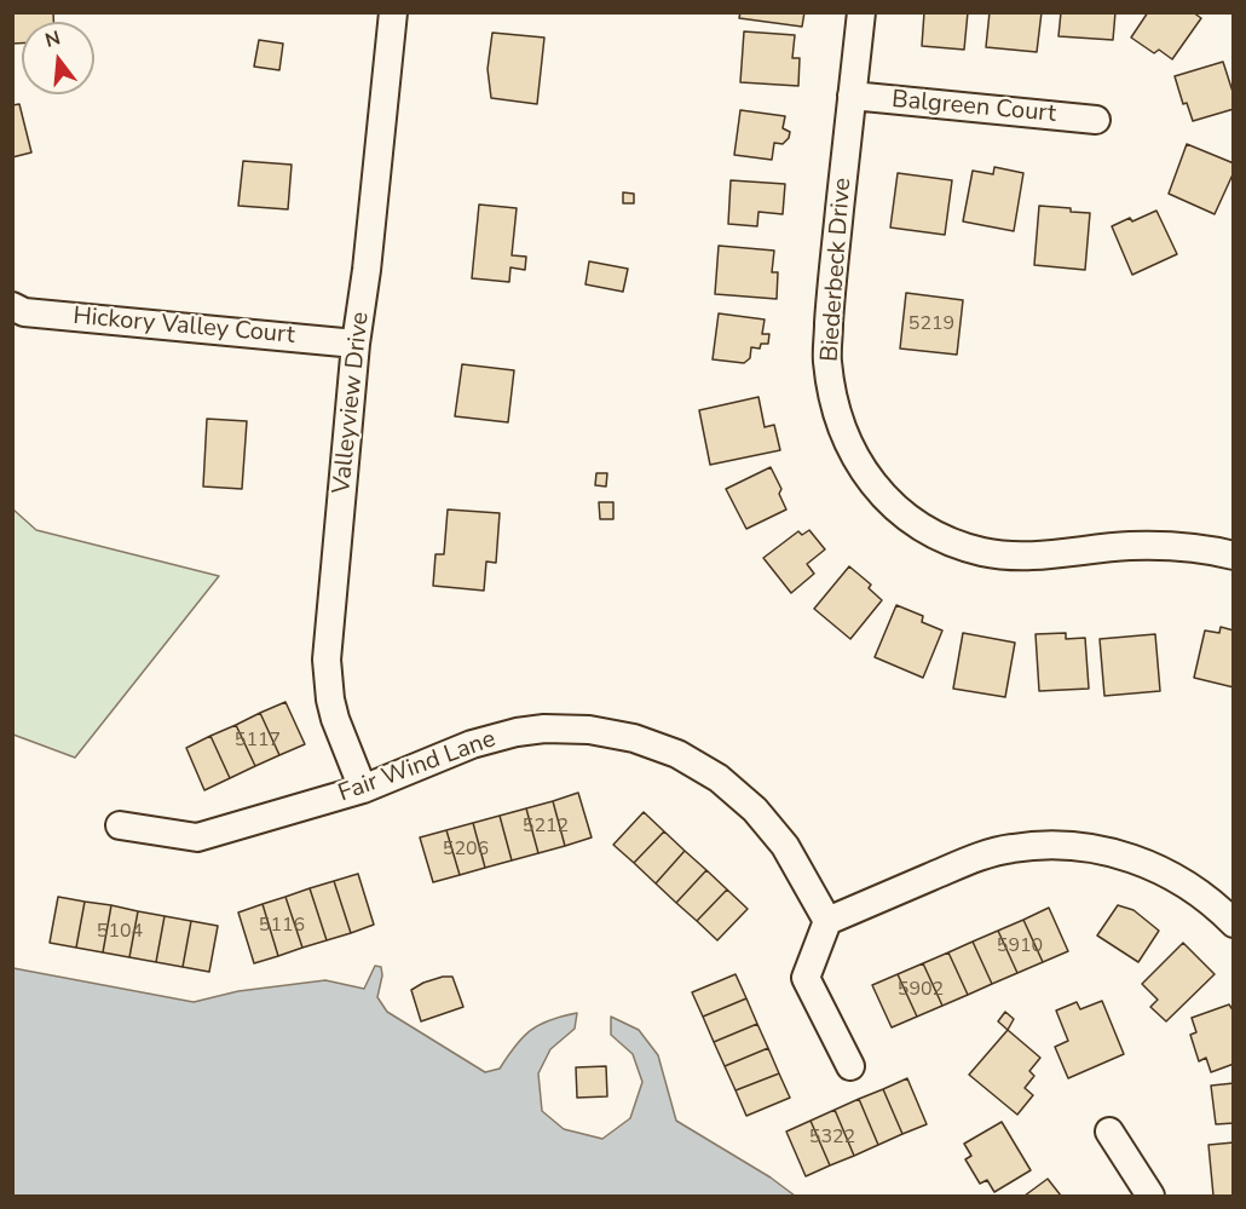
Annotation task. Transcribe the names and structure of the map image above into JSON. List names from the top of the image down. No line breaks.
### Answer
{"streets":{"street":["Balgreen Court","Biederbeck Drive","Hickory Valley Court","Valleyview Drive","Fair Wind Lane"]},"crossings":[["Balgreen Court","Biederbeck Drive"],["Hickory Valley Court","Valleyview Drive"],["Valleyview Drive","Fair Wind Lane"]],"house_numbers":["5219","5117","5212","5206","5116","5104","5910","5902","5322"],"north":"top"}
